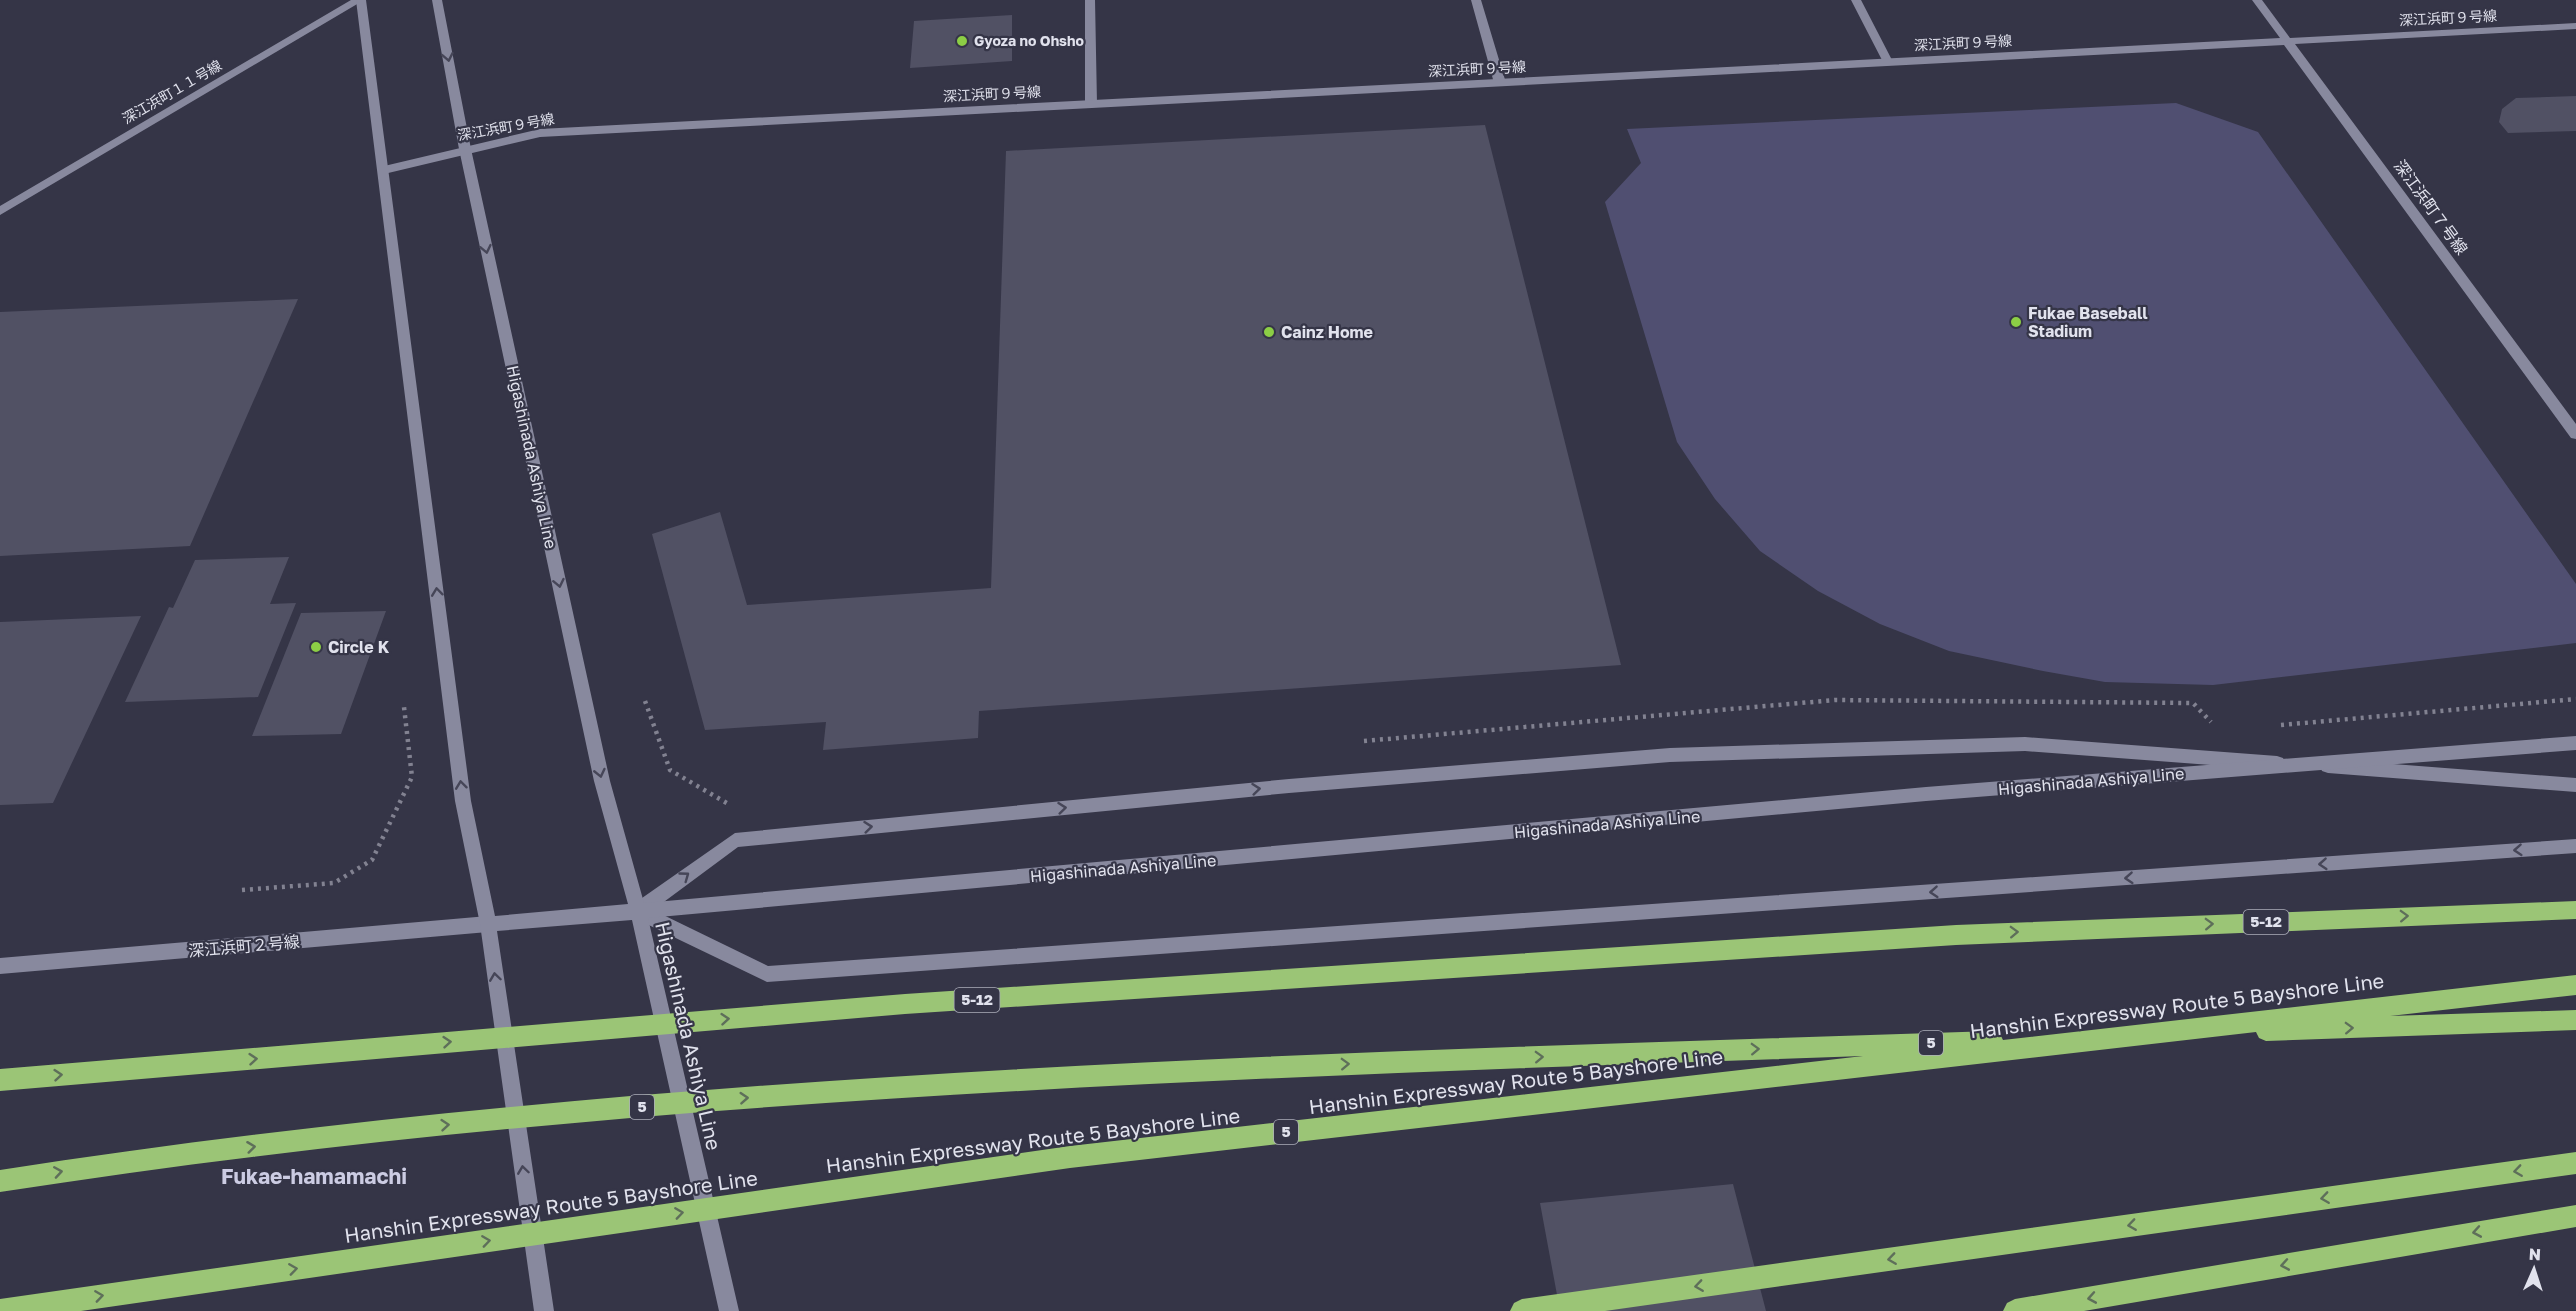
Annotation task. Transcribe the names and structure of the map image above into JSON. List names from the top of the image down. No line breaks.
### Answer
{"streets":{"highway":["5-12","Hanshin Expressway Route 5 Bayshore Line","5"],"street":["深江浜町９号線","深江浜町１１号線","深江浜町７号線","Higashinada Ashiya Line","深江浜町２号線"]},"crossings":[["深江浜町９号線","深江浜町７号線"],["深江浜町９号線","Higashinada Ashiya Line"],["Higashinada Ashiya Line","深江浜町２号線"]],"districts":["Fukae-hamamachi"],"places":["Gyoza no Ohsho","Fukae Baseball Stadium","Cainz Home","Circle K"],"north":"top"}
